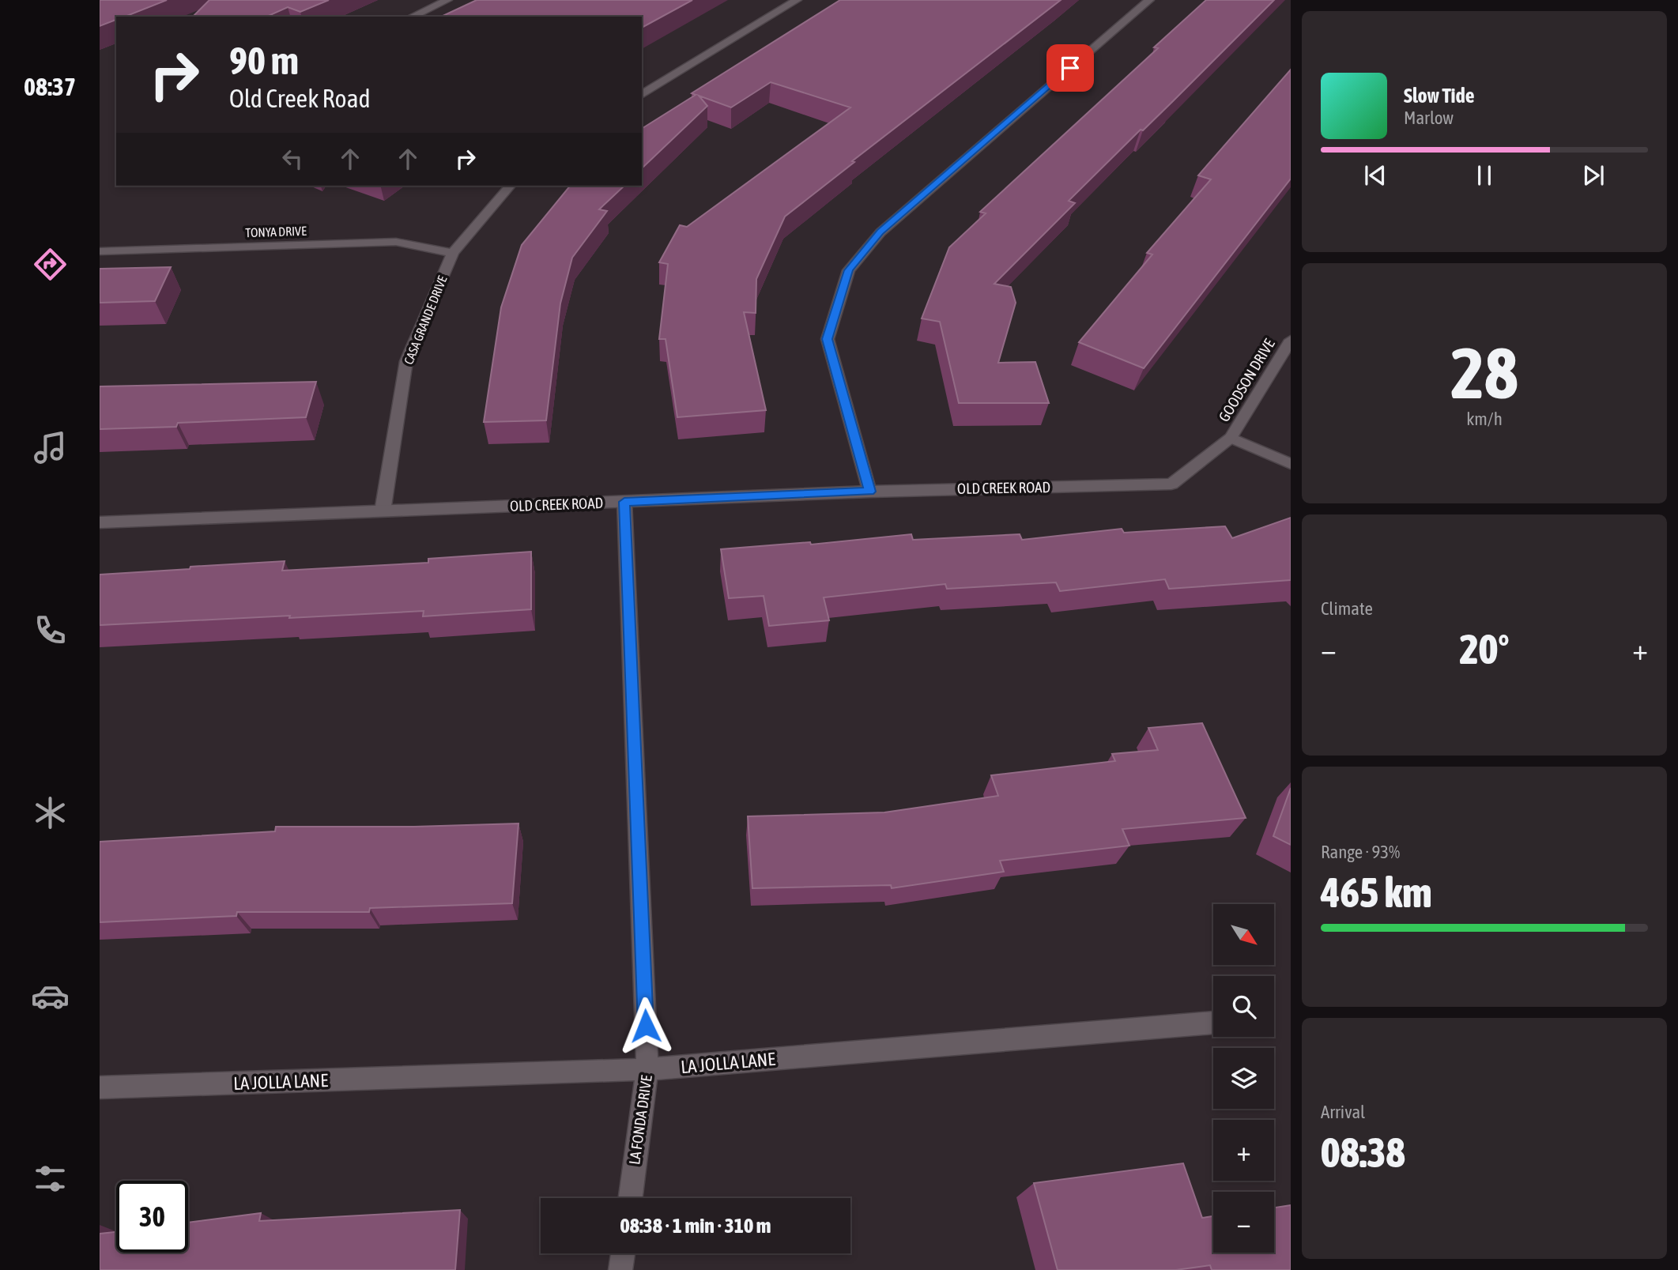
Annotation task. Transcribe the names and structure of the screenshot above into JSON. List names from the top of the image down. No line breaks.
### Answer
{"streets":{"street":["TONYA DRIVE","CASA GRANDE DRIVE","GOODSON DRIVE","OLD CREEK ROAD","LA JOLLA LANE","LA FONDA DRIVE"]},"crossings":[["TONYA DRIVE","CASA GRANDE DRIVE"],["CASA GRANDE DRIVE","OLD CREEK ROAD"],["GOODSON DRIVE","OLD CREEK ROAD"],["OLD CREEK ROAD","LA FONDA DRIVE"],["LA JOLLA LANE","LA FONDA DRIVE"]],"north":"bottom right","page":{"tabs":"08:37","turn":["90 m","Old Creek Road"],"song":["Slow Tide","Marlow"],"tile":[["28","km/h"],"Climate",["Range · 93%","465 km"],["Arrival","08:38"]],"heat":["−","20°","+"],"map_buttons":["+","−"],"limit":"30","trip":"08:38 · 1 min · 310 m"}}
